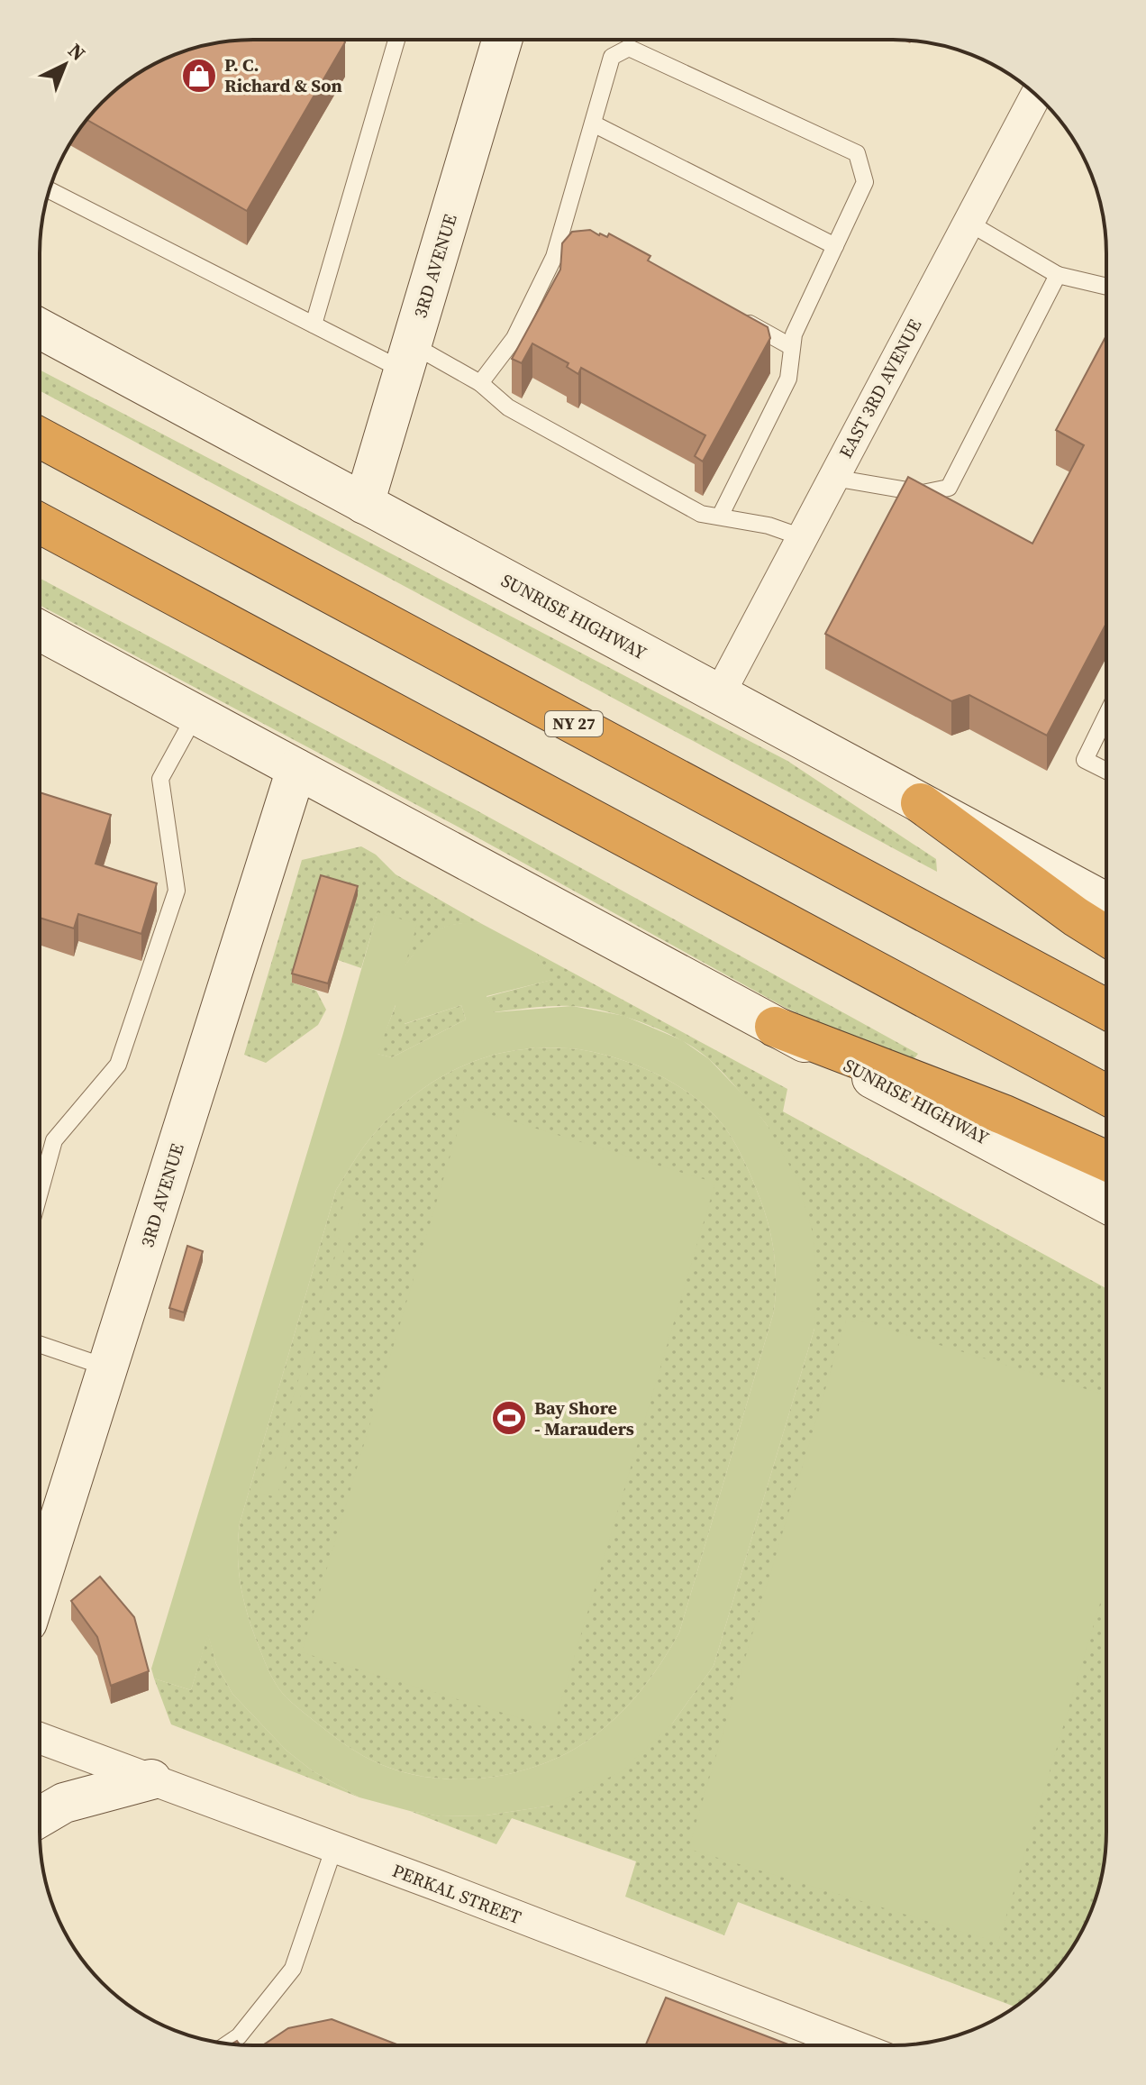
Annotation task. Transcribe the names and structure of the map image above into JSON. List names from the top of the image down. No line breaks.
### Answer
{"streets":{"highway":["NY 27"],"main road":["3RD AVENUE","SUNRISE HIGHWAY"],"street":["EAST 3RD AVENUE","PERKAL STREET"]},"crossings":[["3RD AVENUE","SUNRISE HIGHWAY"],["EAST 3RD AVENUE","SUNRISE HIGHWAY"]],"places":{"shop":["P. C. Richard & Son"],"sports":["Bay Shore - Marauders"]},"north":"top right"}
